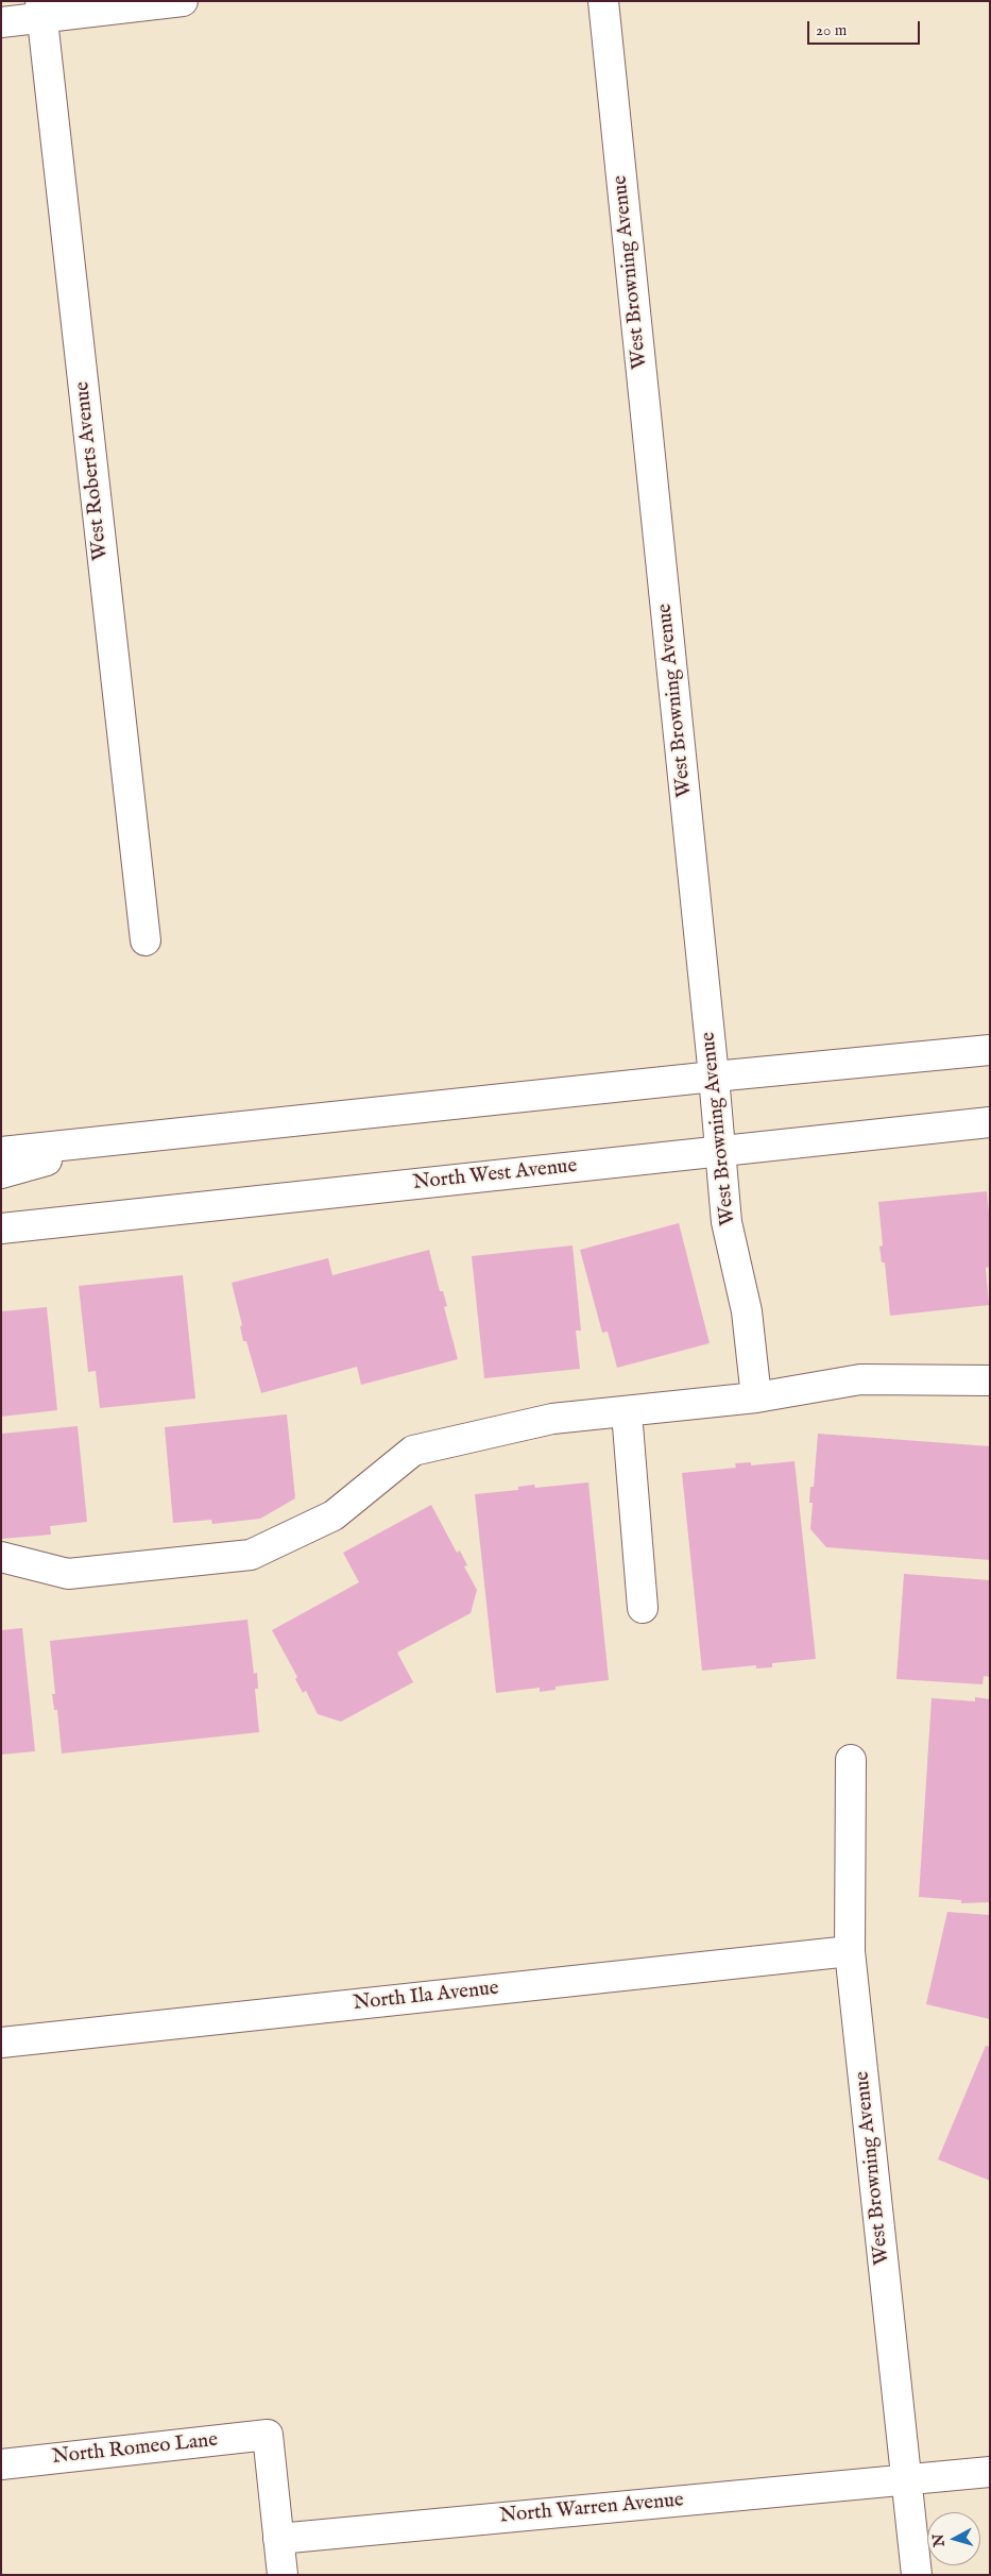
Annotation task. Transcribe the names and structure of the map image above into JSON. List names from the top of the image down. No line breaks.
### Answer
{"streets":{"street":["West Browning Avenue","West Roberts Avenue","North West Avenue","North Ila Avenue","North Romeo Lane","North Warren Avenue"]},"crossings":[["West Browning Avenue","North West Avenue"],["West Browning Avenue","North Ila Avenue"],["West Browning Avenue","North Warren Avenue"],["North Romeo Lane","North Warren Avenue"]],"scale_bar":"20 m","north":"left"}
